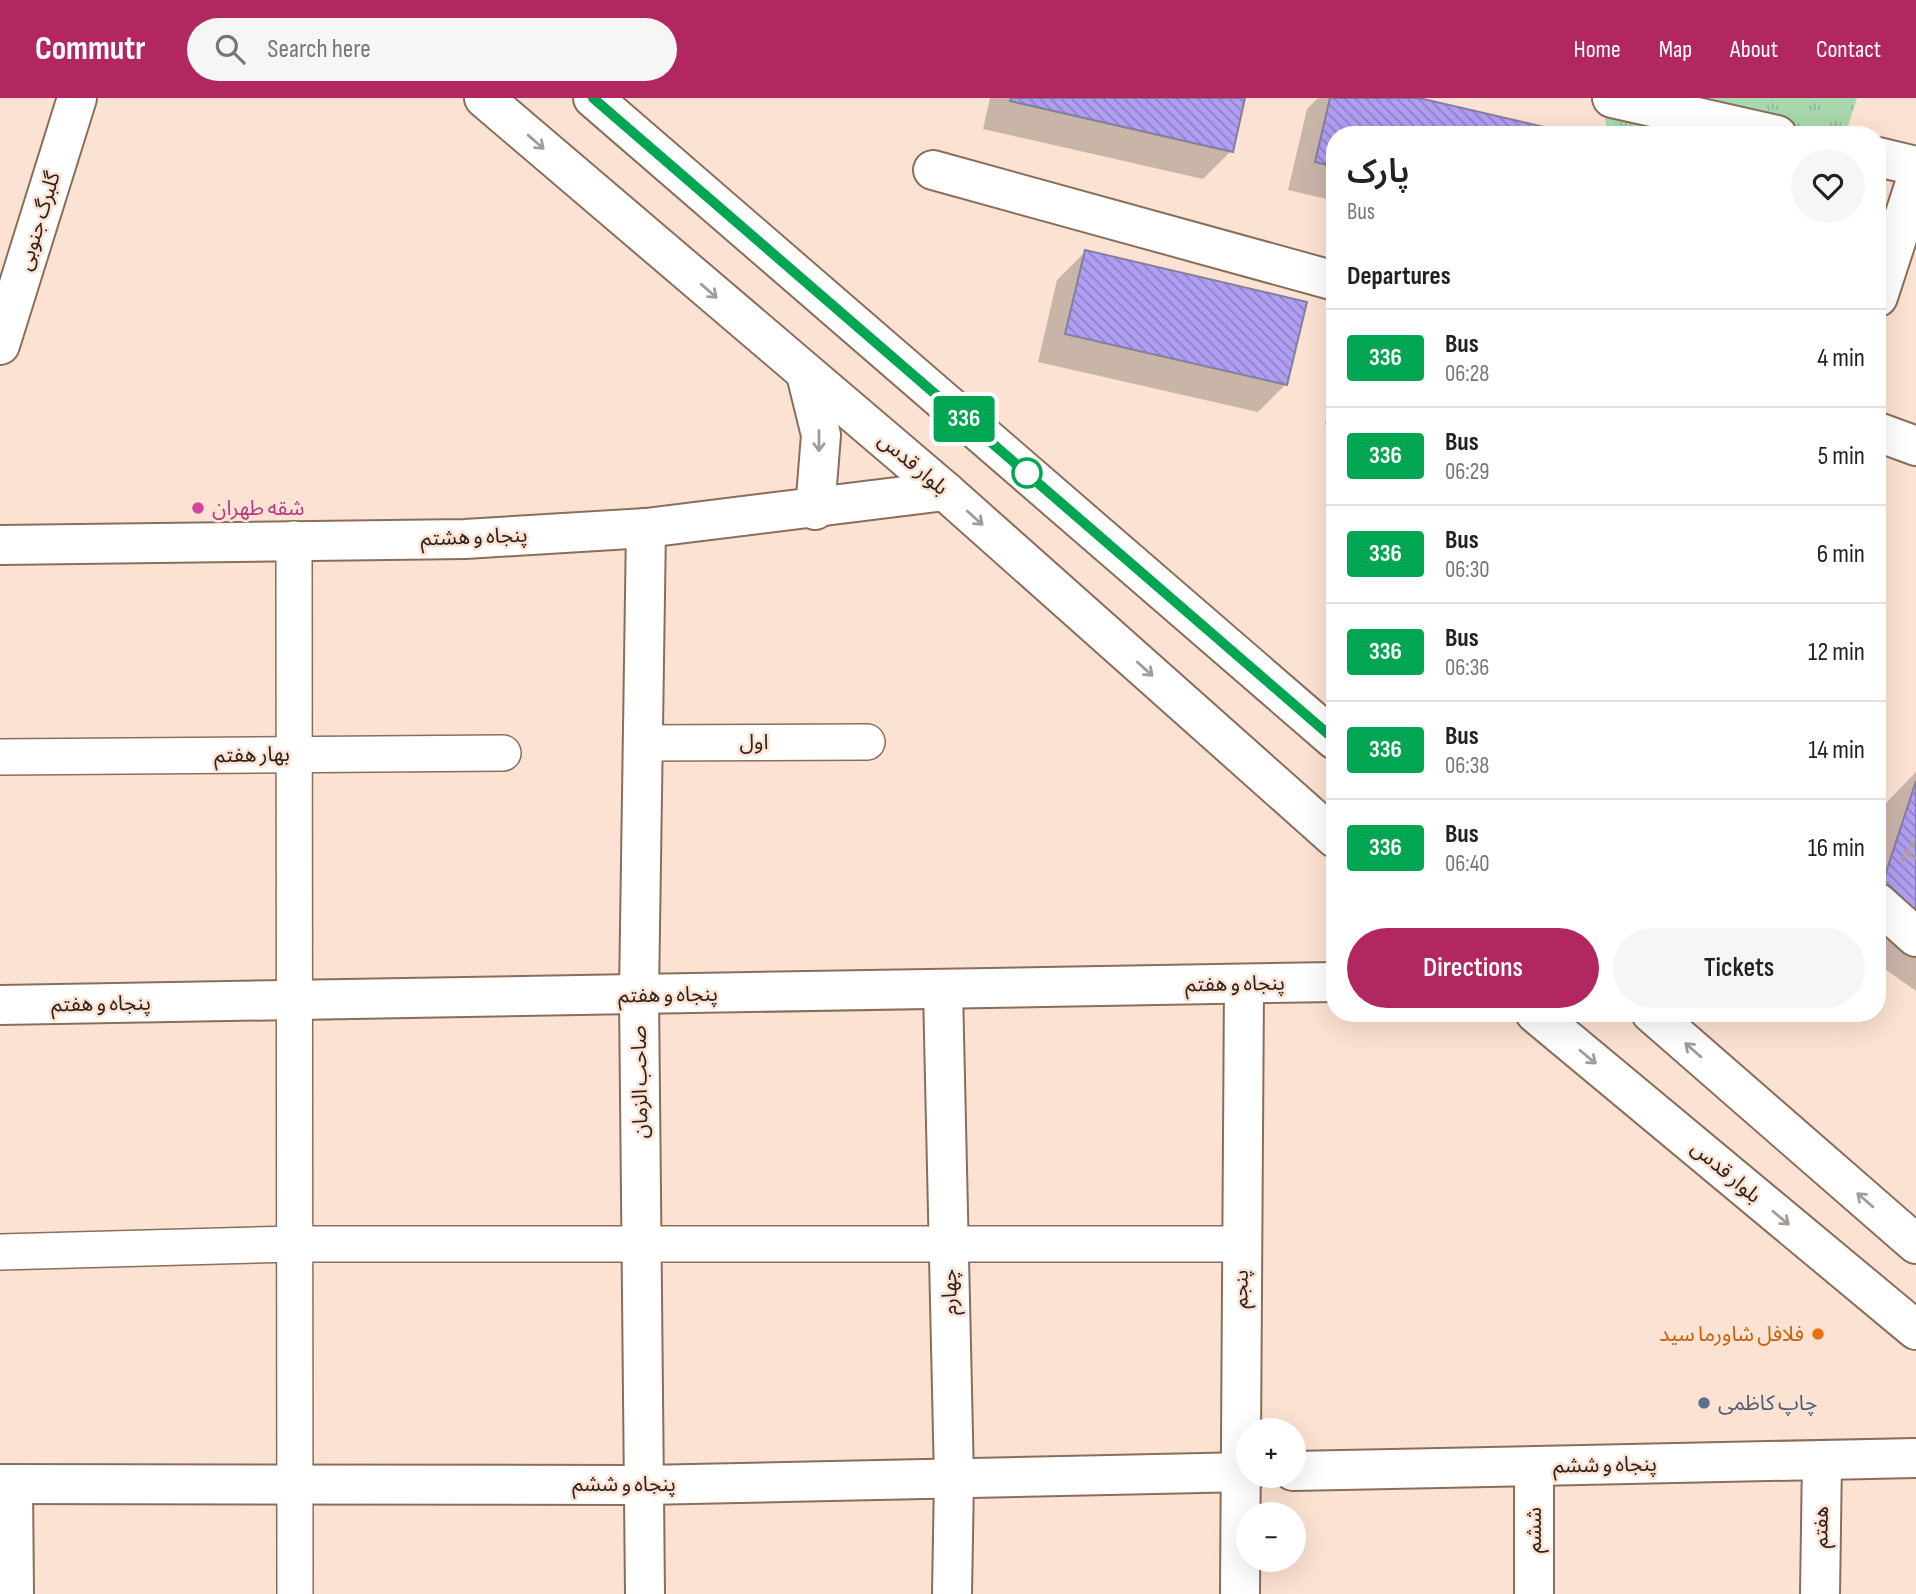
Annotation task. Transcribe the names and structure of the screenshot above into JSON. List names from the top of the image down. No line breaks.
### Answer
{"streets":{"street":["گلبرگ جنوبی","بلوار قدس","پنجاه و هشتم","اول","بهار هفتم","پنجاه و هفتم","صاحب الزمان","پنجم","چهارم","پنجاه و ششم","هفتم","ششم"]},"crossings":[["بلوار قدس","پنجاه و هشتم"],["پنجاه و هشتم","صاحب الزمان"],["اول","صاحب الزمان"],["پنجاه و هفتم","صاحب الزمان"],["پنجاه و هفتم","پنجم"],["پنجاه و هفتم","چهارم"],["صاحب الزمان","پنجاه و ششم"],["چهارم","پنجاه و ششم"],["پنجاه و ششم","هفتم"],["پنجاه و ششم","ششم"]],"places":["شقه طهران","فلافل شاورما سید","چاپ كاظمى"],"lines":["bus line 336"],"page":{"header":"Commutr","search":"Search here","nav":["Home","Map","About","Contact"],"on_map":"336","heading":[["پارک","Bus"],"Departures"],"list":[{"mark":"336","name":"Bus","note":"06:28","value":"4 min"},{"mark":"336","name":"Bus","note":"06:29","value":"5 min"},{"mark":"336","name":"Bus","note":"06:30","value":"6 min"},{"mark":"336","name":"Bus","note":"06:36","value":"12 min"},{"mark":"336","name":"Bus","note":"06:38","value":"14 min"},{"mark":"336","name":"Bus","note":"06:40","value":"16 min"}],"buttons":["Directions","Tickets"],"map_buttons":["+","−"]}}
